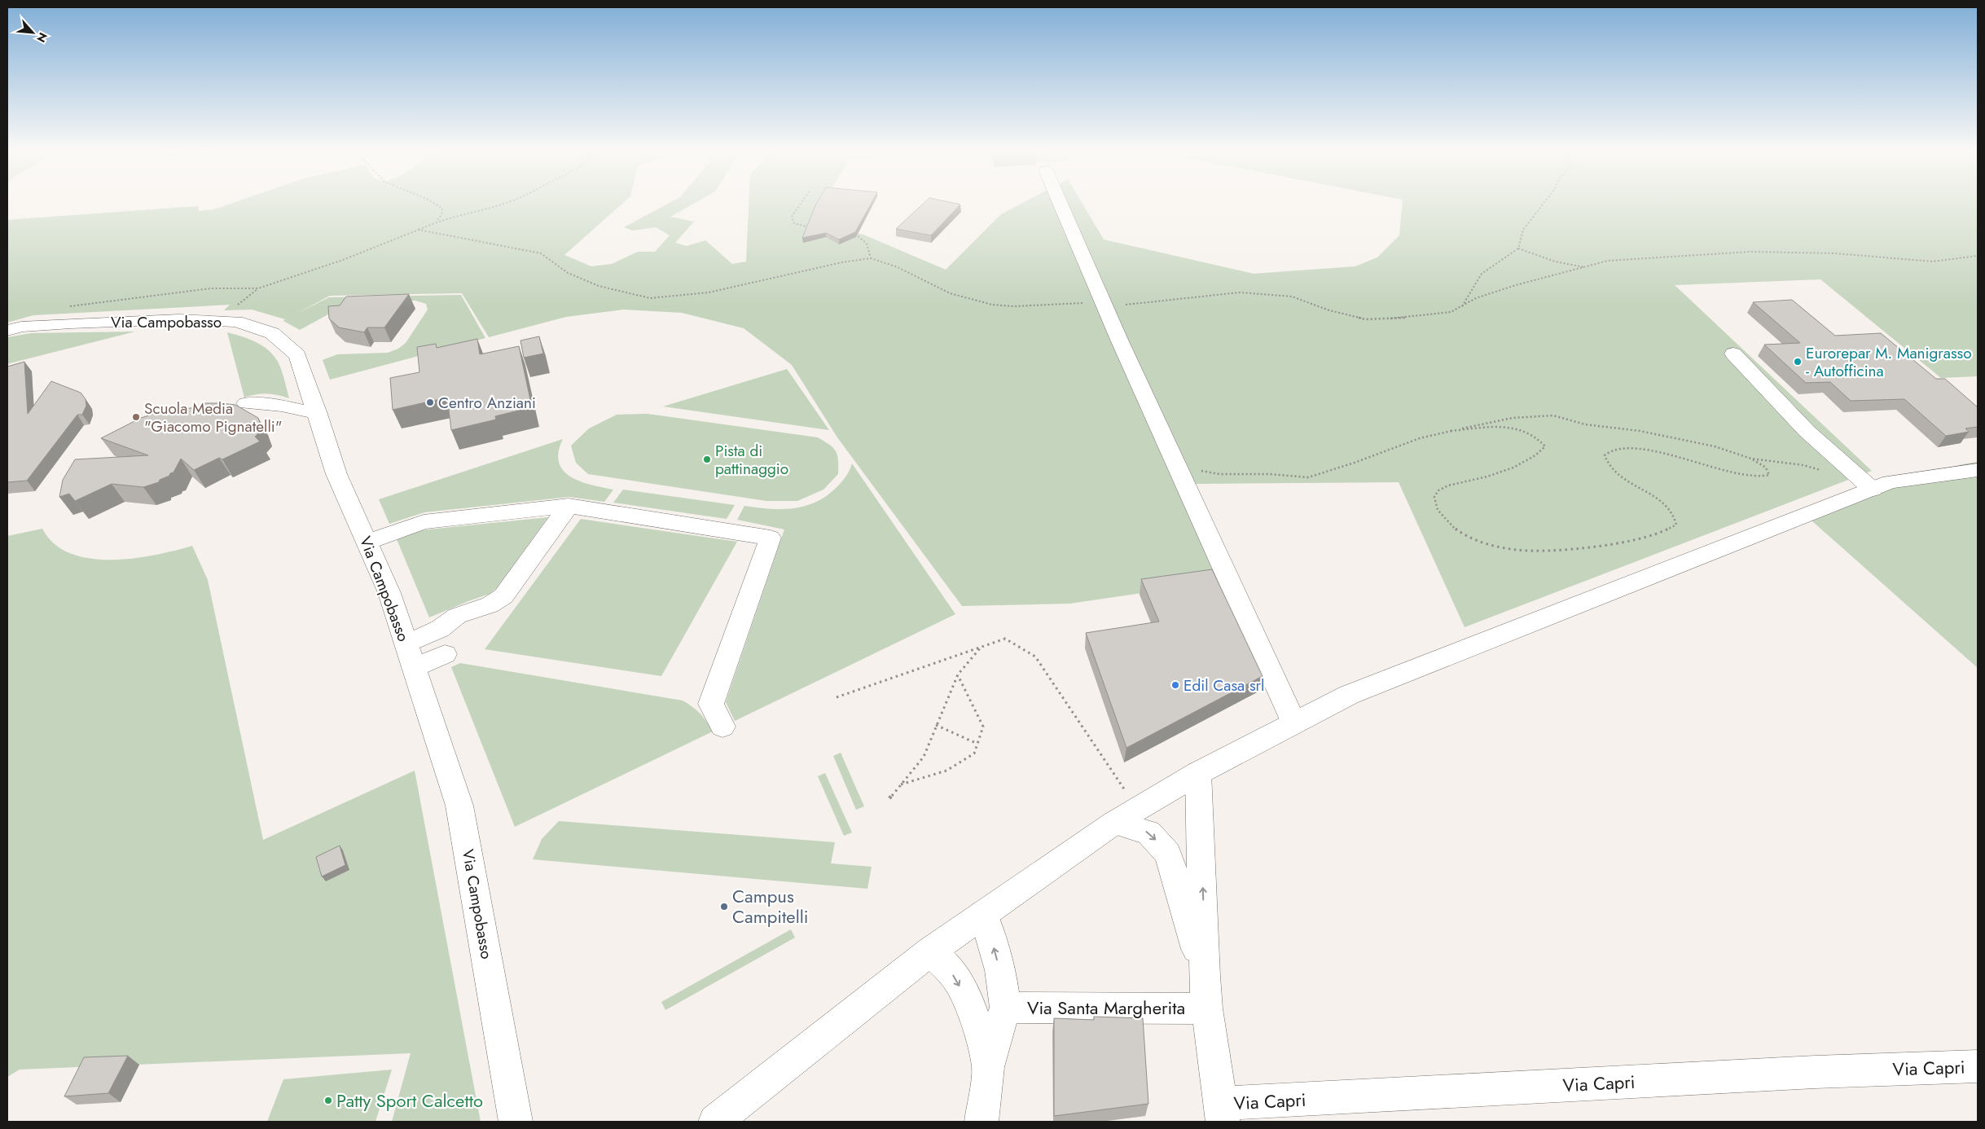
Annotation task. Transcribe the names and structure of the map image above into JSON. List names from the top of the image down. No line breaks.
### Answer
{"streets":{"street":["Via Campobasso","Via Santa Margherita","Via Capri"]},"crossings":[["Via Santa Margherita","Via Capri"]],"places":["Eurorepar M. Manigrasso - Autofficina","Centro Anziani","Scuola Media \"Giacomo Pignatelli\"","Pista di pattinaggio","Edil Casa srl","Campus Campitelli","Patty Sport Calcetto"],"north":"bottom right"}
